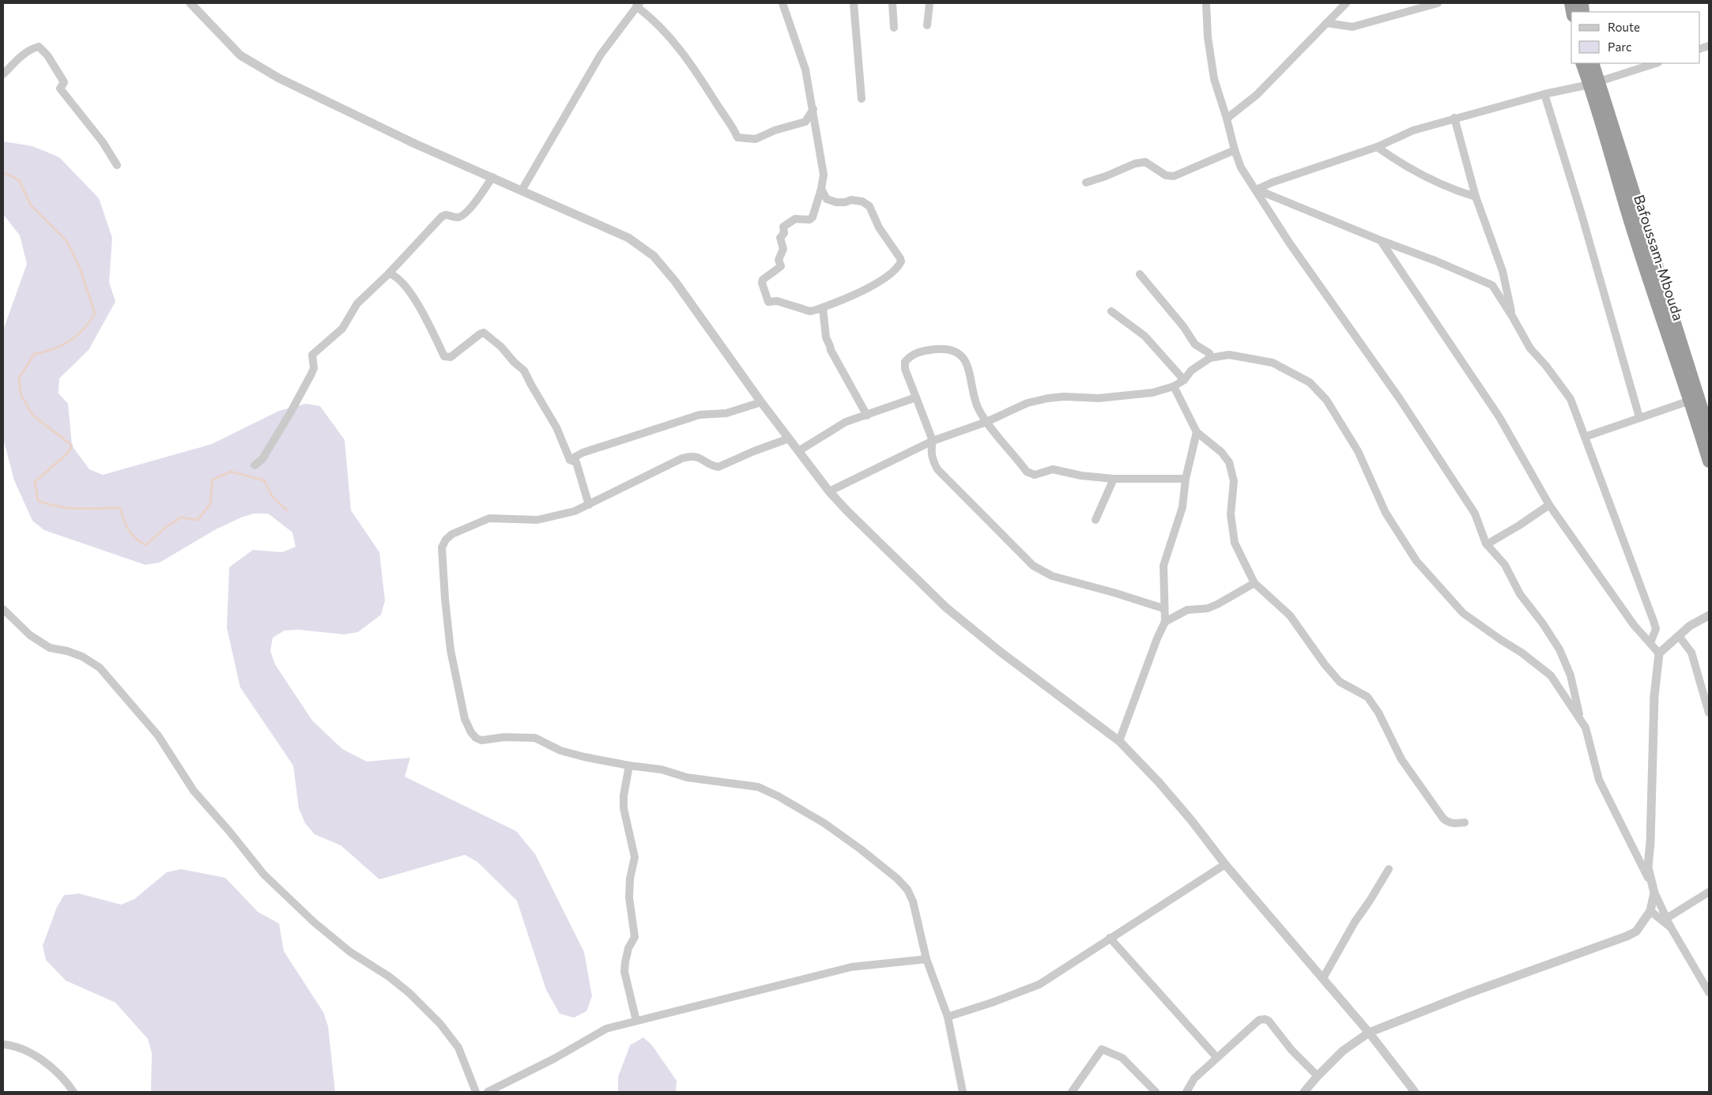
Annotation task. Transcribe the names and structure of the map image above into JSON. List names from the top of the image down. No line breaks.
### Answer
{"streets":{"highway":["Bafoussam-Mbouda"]},"legend":["Route","Parc"]}
